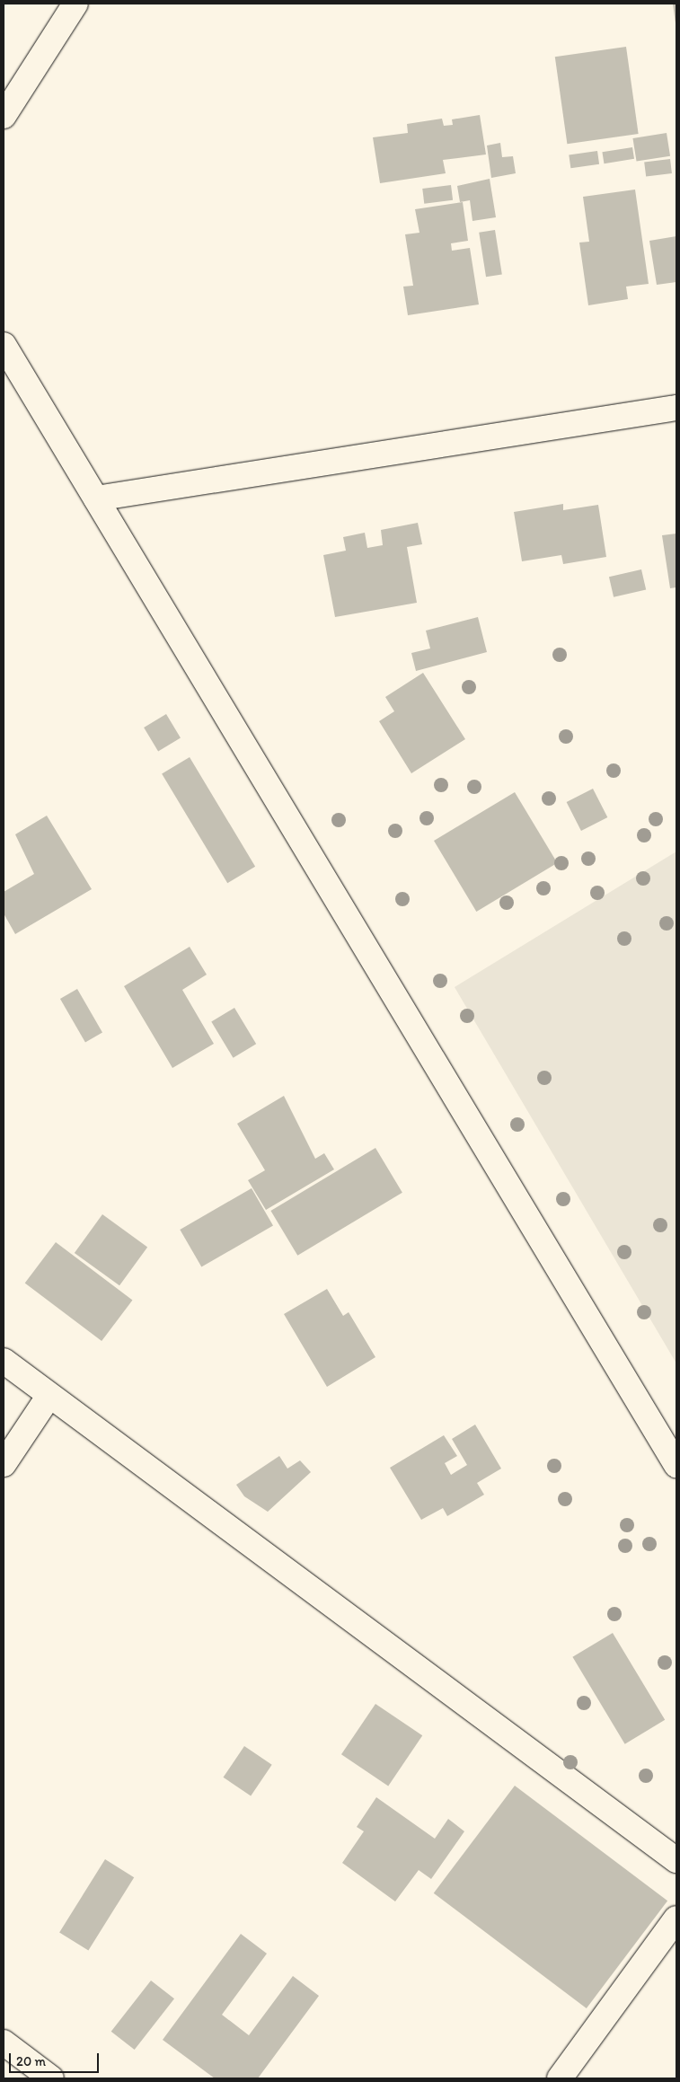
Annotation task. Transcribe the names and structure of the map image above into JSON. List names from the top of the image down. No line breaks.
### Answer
{"scale_bar":"20 m"}
